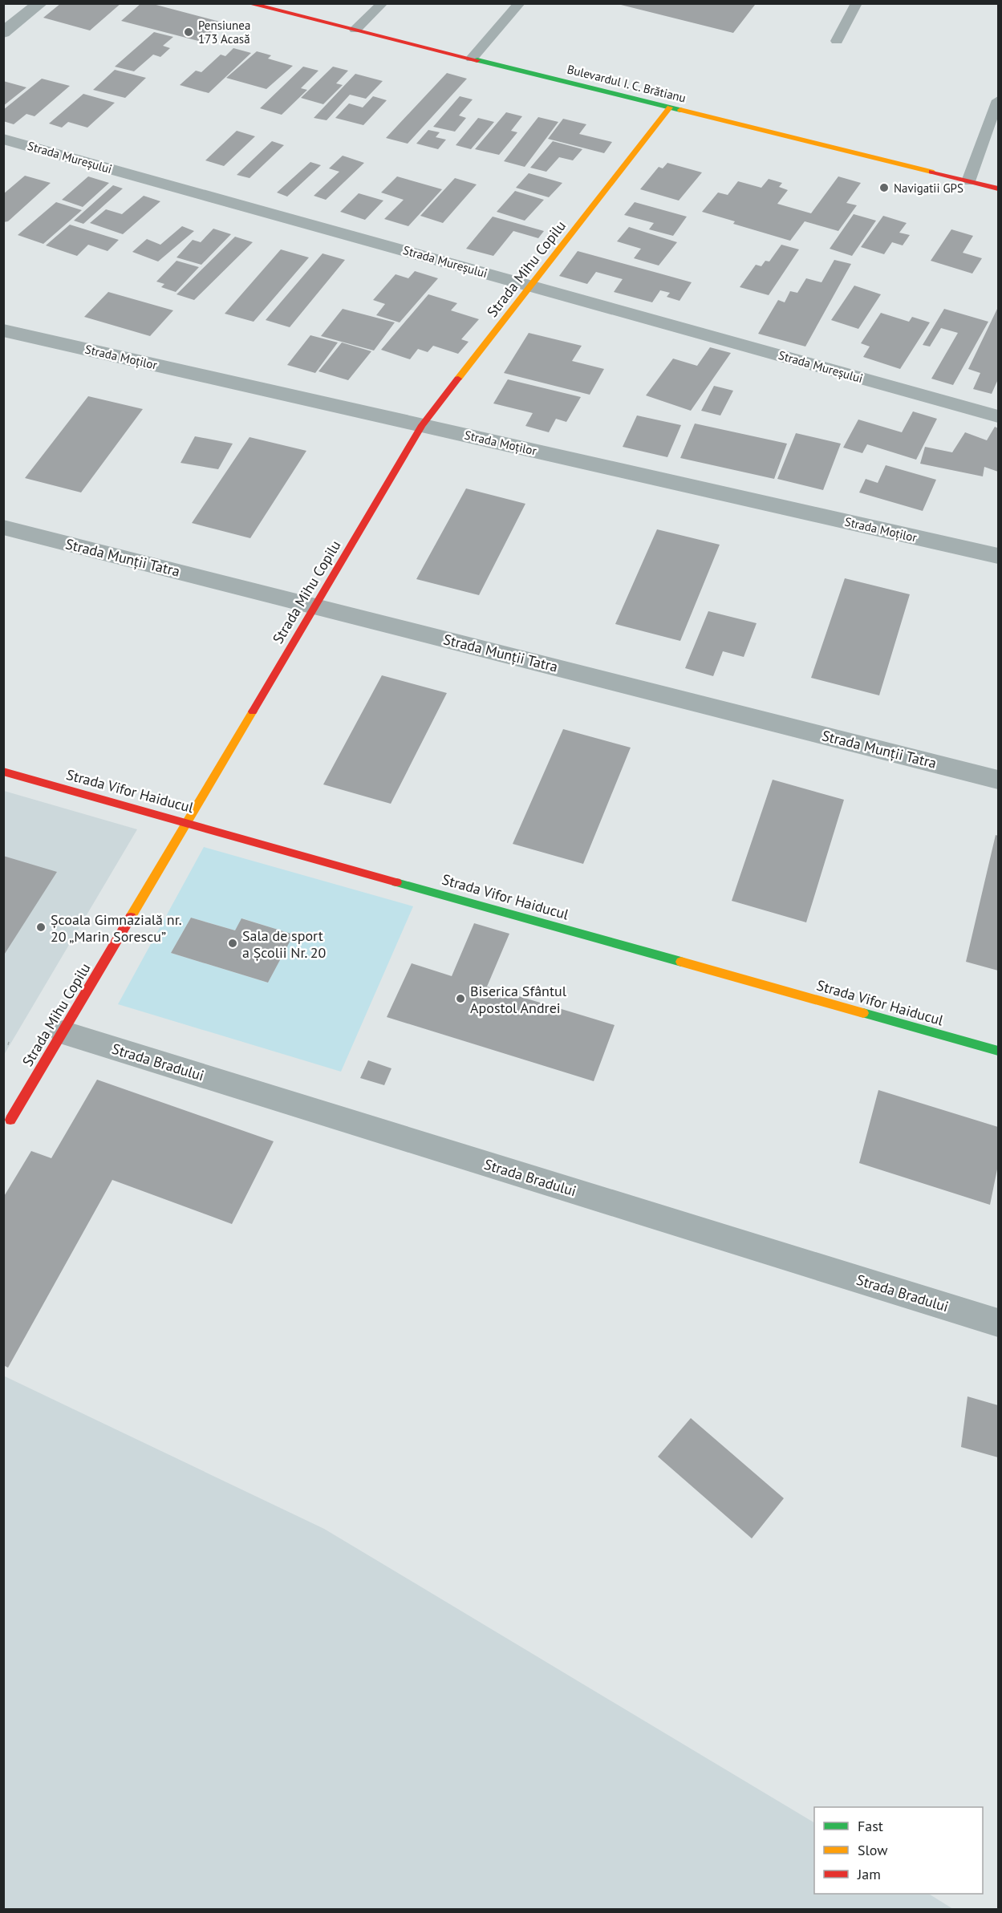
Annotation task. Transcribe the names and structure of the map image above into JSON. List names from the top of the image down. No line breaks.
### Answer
{"streets":{"street":["Bulevardul I. C. Brătianu","Strada Mureșului","Strada Mihu Copilu","Strada Moților","Strada Munții Tatra","Strada Vifor Haiducul","Strada Bradului"]},"crossings":[["Bulevardul I. C. Brătianu","Strada Mihu Copilu"],["Strada Mureșului","Strada Mihu Copilu"],["Strada Mihu Copilu","Strada Moților"],["Strada Mihu Copilu","Strada Munții Tatra"],["Strada Mihu Copilu","Strada Vifor Haiducul"],["Strada Mihu Copilu","Strada Bradului"]],"places":["Pensiunea 173 Acasă","Navigatii GPS","Școala Gimnazială nr. 20 „Marin Sorescu”","Sala de sport a Școlii Nr. 20","Biserica Sfântul Apostol Andrei"],"legend":["Fast","Slow","Jam"]}
